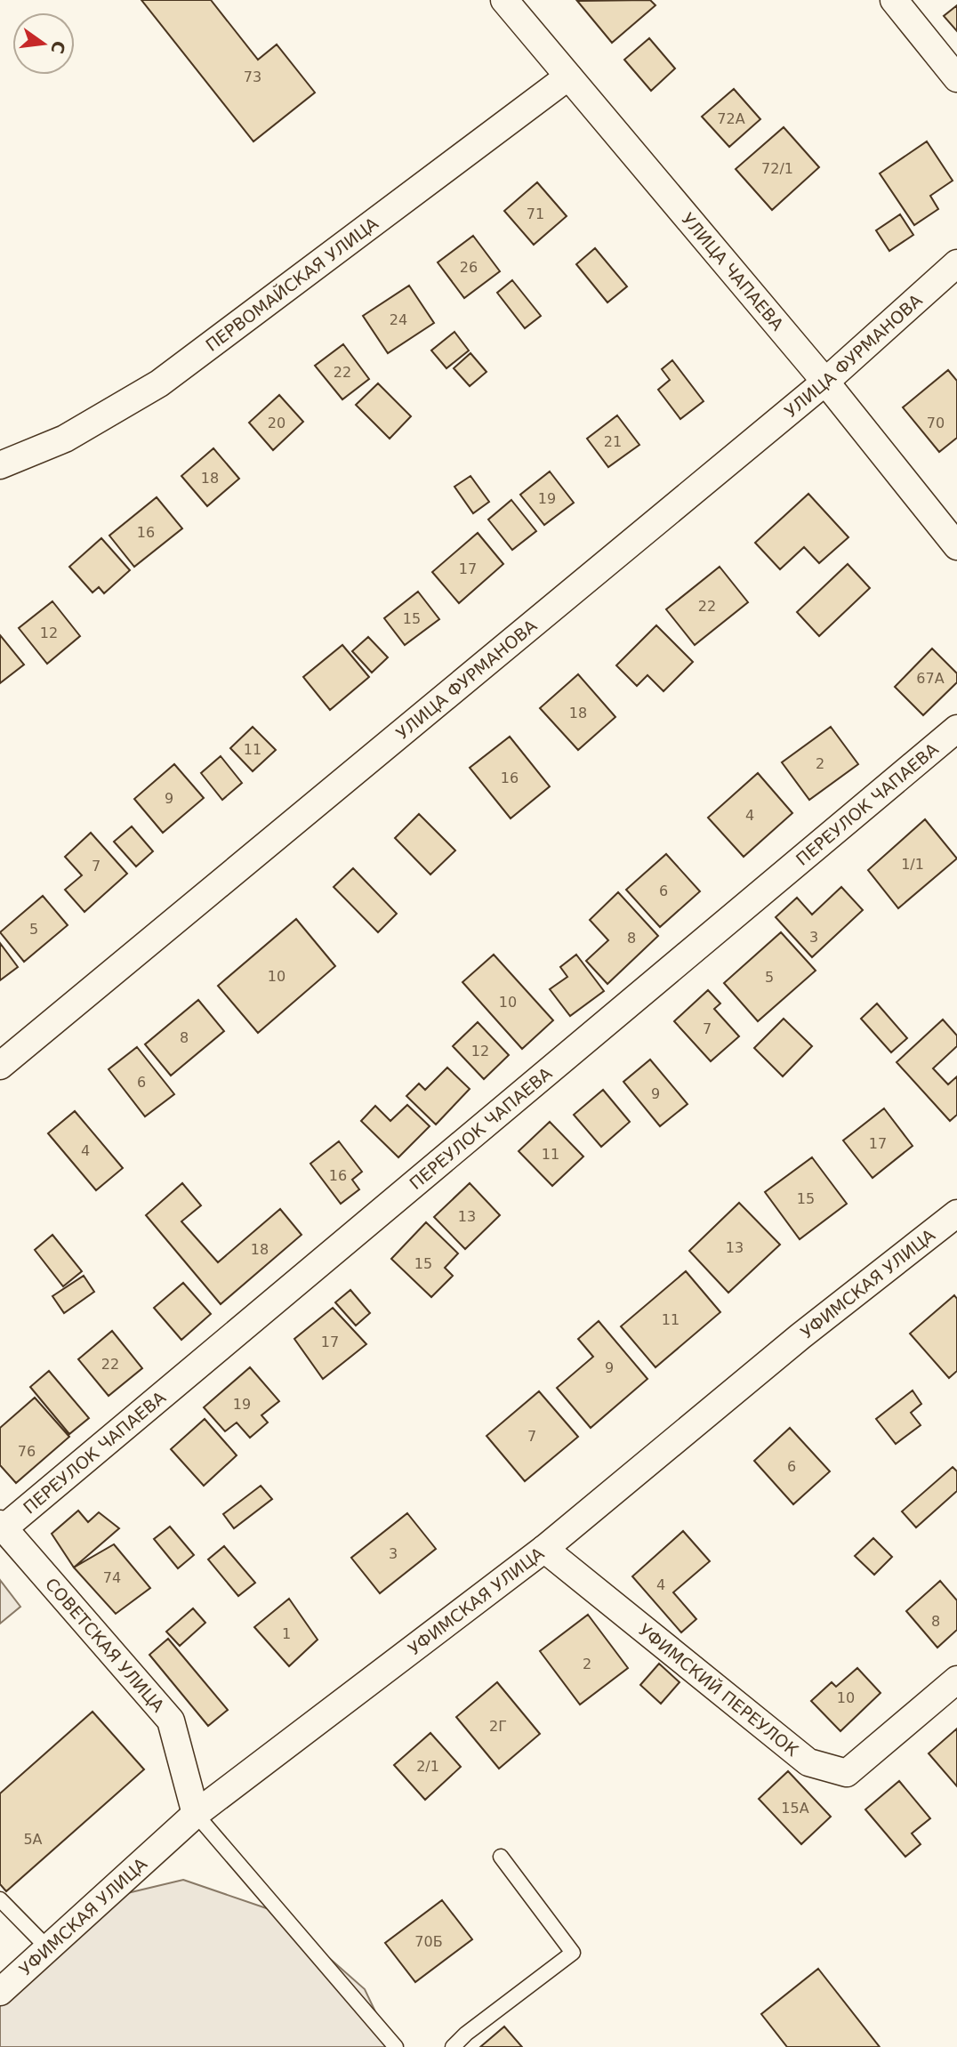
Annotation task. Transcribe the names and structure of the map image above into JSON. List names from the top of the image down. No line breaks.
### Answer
{"streets":{"street":["УЛИЦА ЧАПАЕВА","ПЕРВОМАЙСКАЯ УЛИЦА","УЛИЦА ФУРМАНОВА","ПЕРЕУЛОК ЧАПАЕВА","УФИМСКАЯ УЛИЦА","СОВЕТСКАЯ УЛИЦА","УФИМСКИЙ ПЕРЕУЛОК"]},"crossings":[["УЛИЦА ЧАПАЕВА","ПЕРВОМАЙСКАЯ УЛИЦА"],["УЛИЦА ЧАПАЕВА","УЛИЦА ФУРМАНОВА"],["ПЕРЕУЛОК ЧАПАЕВА","СОВЕТСКАЯ УЛИЦА"],["УФИМСКАЯ УЛИЦА","СОВЕТСКАЯ УЛИЦА"],["УФИМСКАЯ УЛИЦА","УФИМСКИЙ ПЕРЕУЛОК"]],"house_numbers":["73","72А","72/1","71","26","24","22","20","70","21","18","19","16","17","22","15","12","67А","18","11","2","16","9","4","1/1","7","6","5","3","8","10","5","10","7","8","12","6","9","17","4","11","16","15","13","13","18","15","11","17","22","9","19","7","76","6","3","74","4","8","1","2","10","2Г","2/1","15А","5А","70Б"],"north":"right"}
